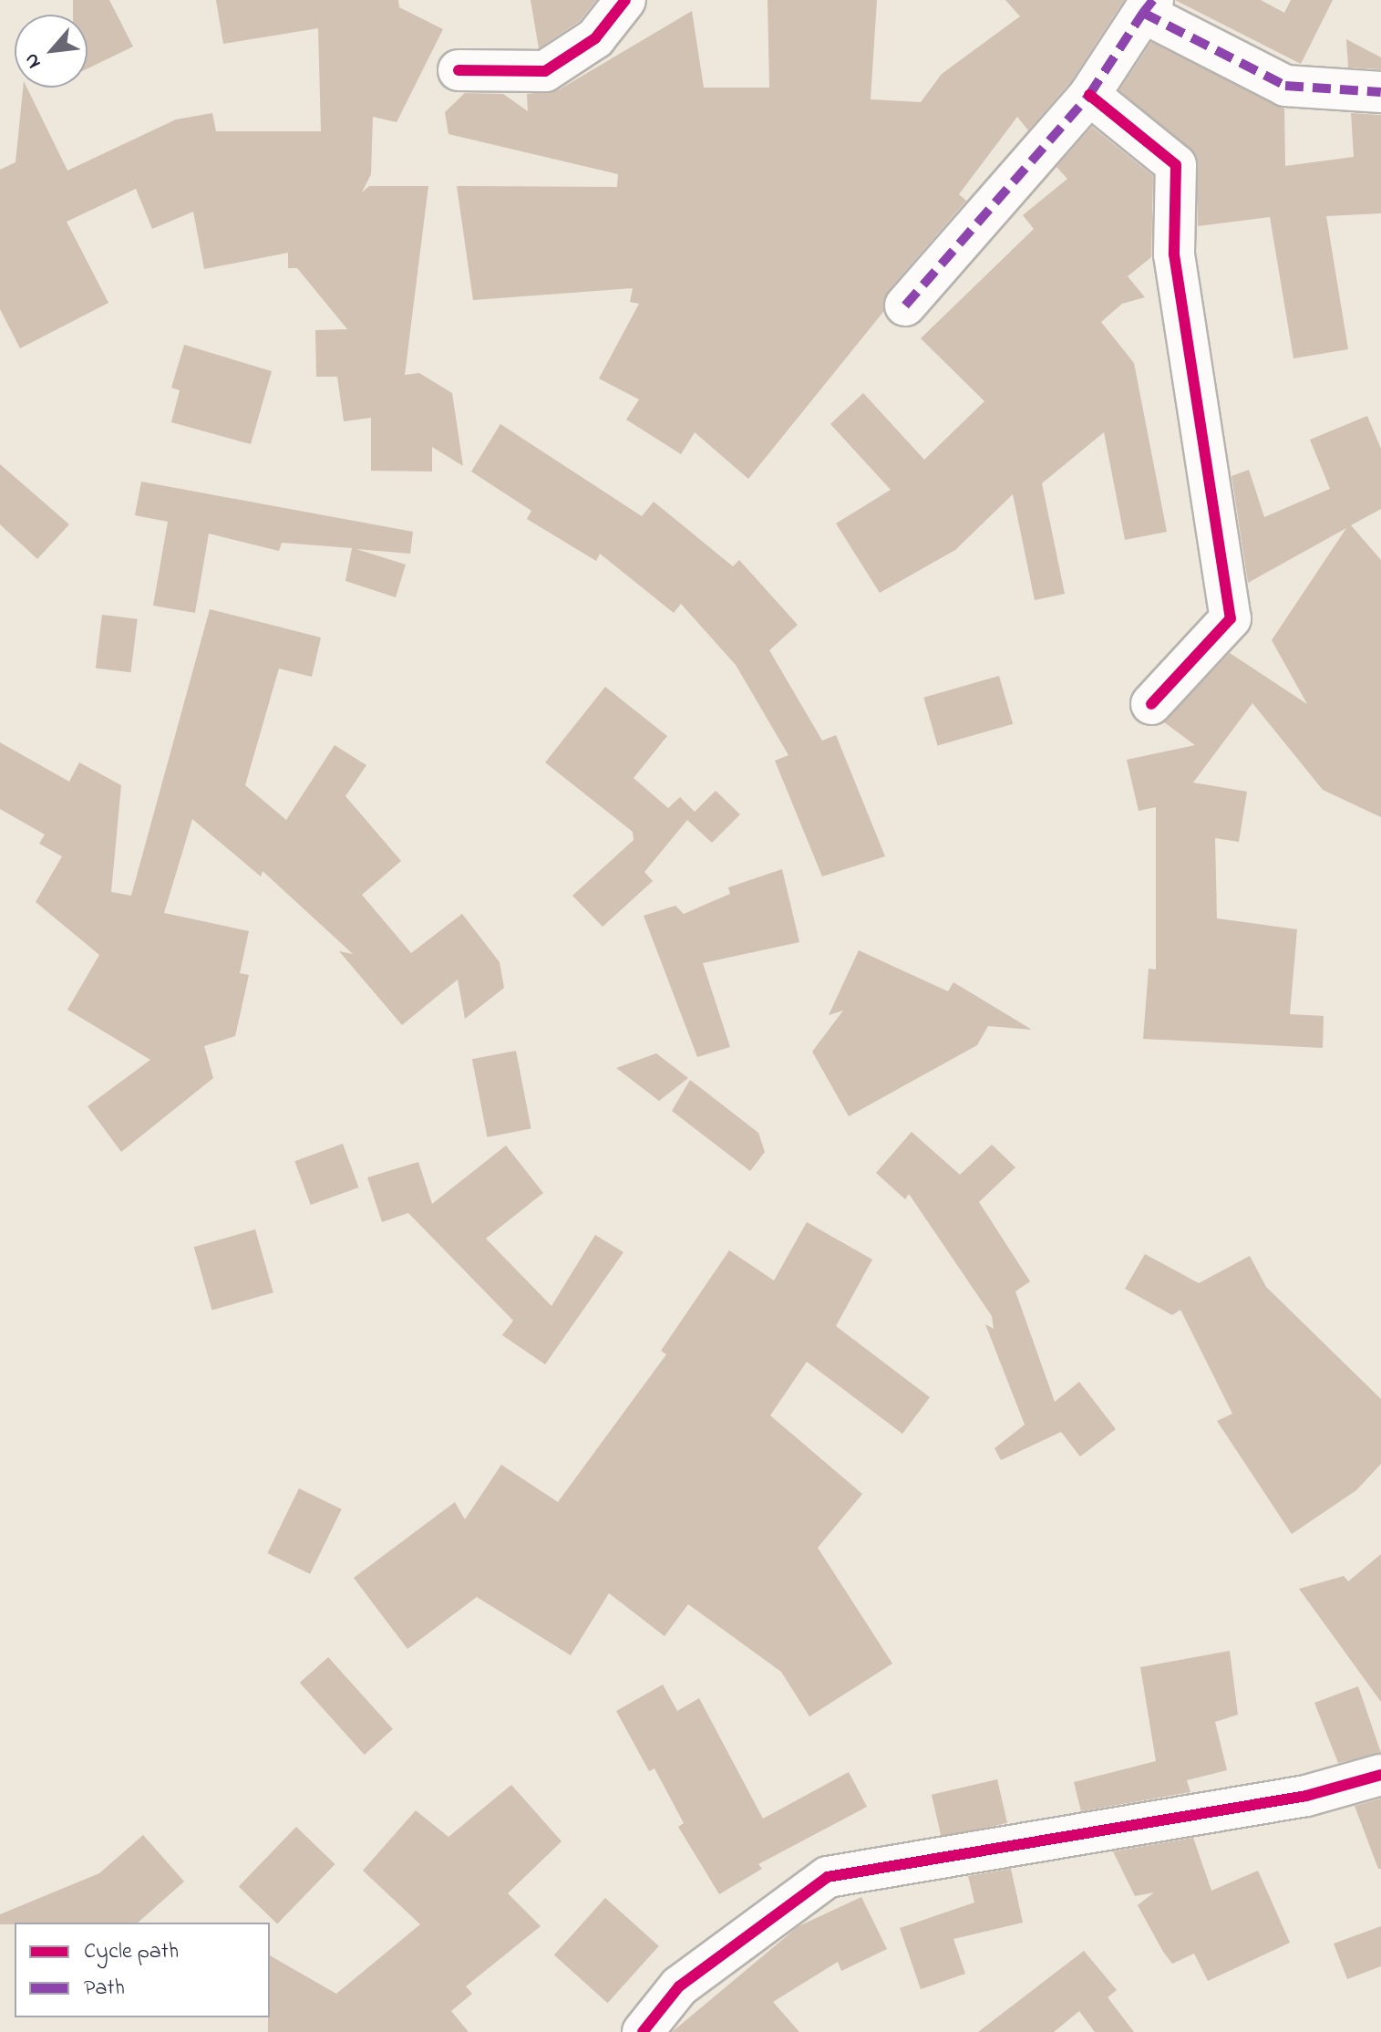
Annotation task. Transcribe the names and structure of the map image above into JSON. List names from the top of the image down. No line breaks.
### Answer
{"legend":["Cycle path","Path"],"north":"bottom left"}
